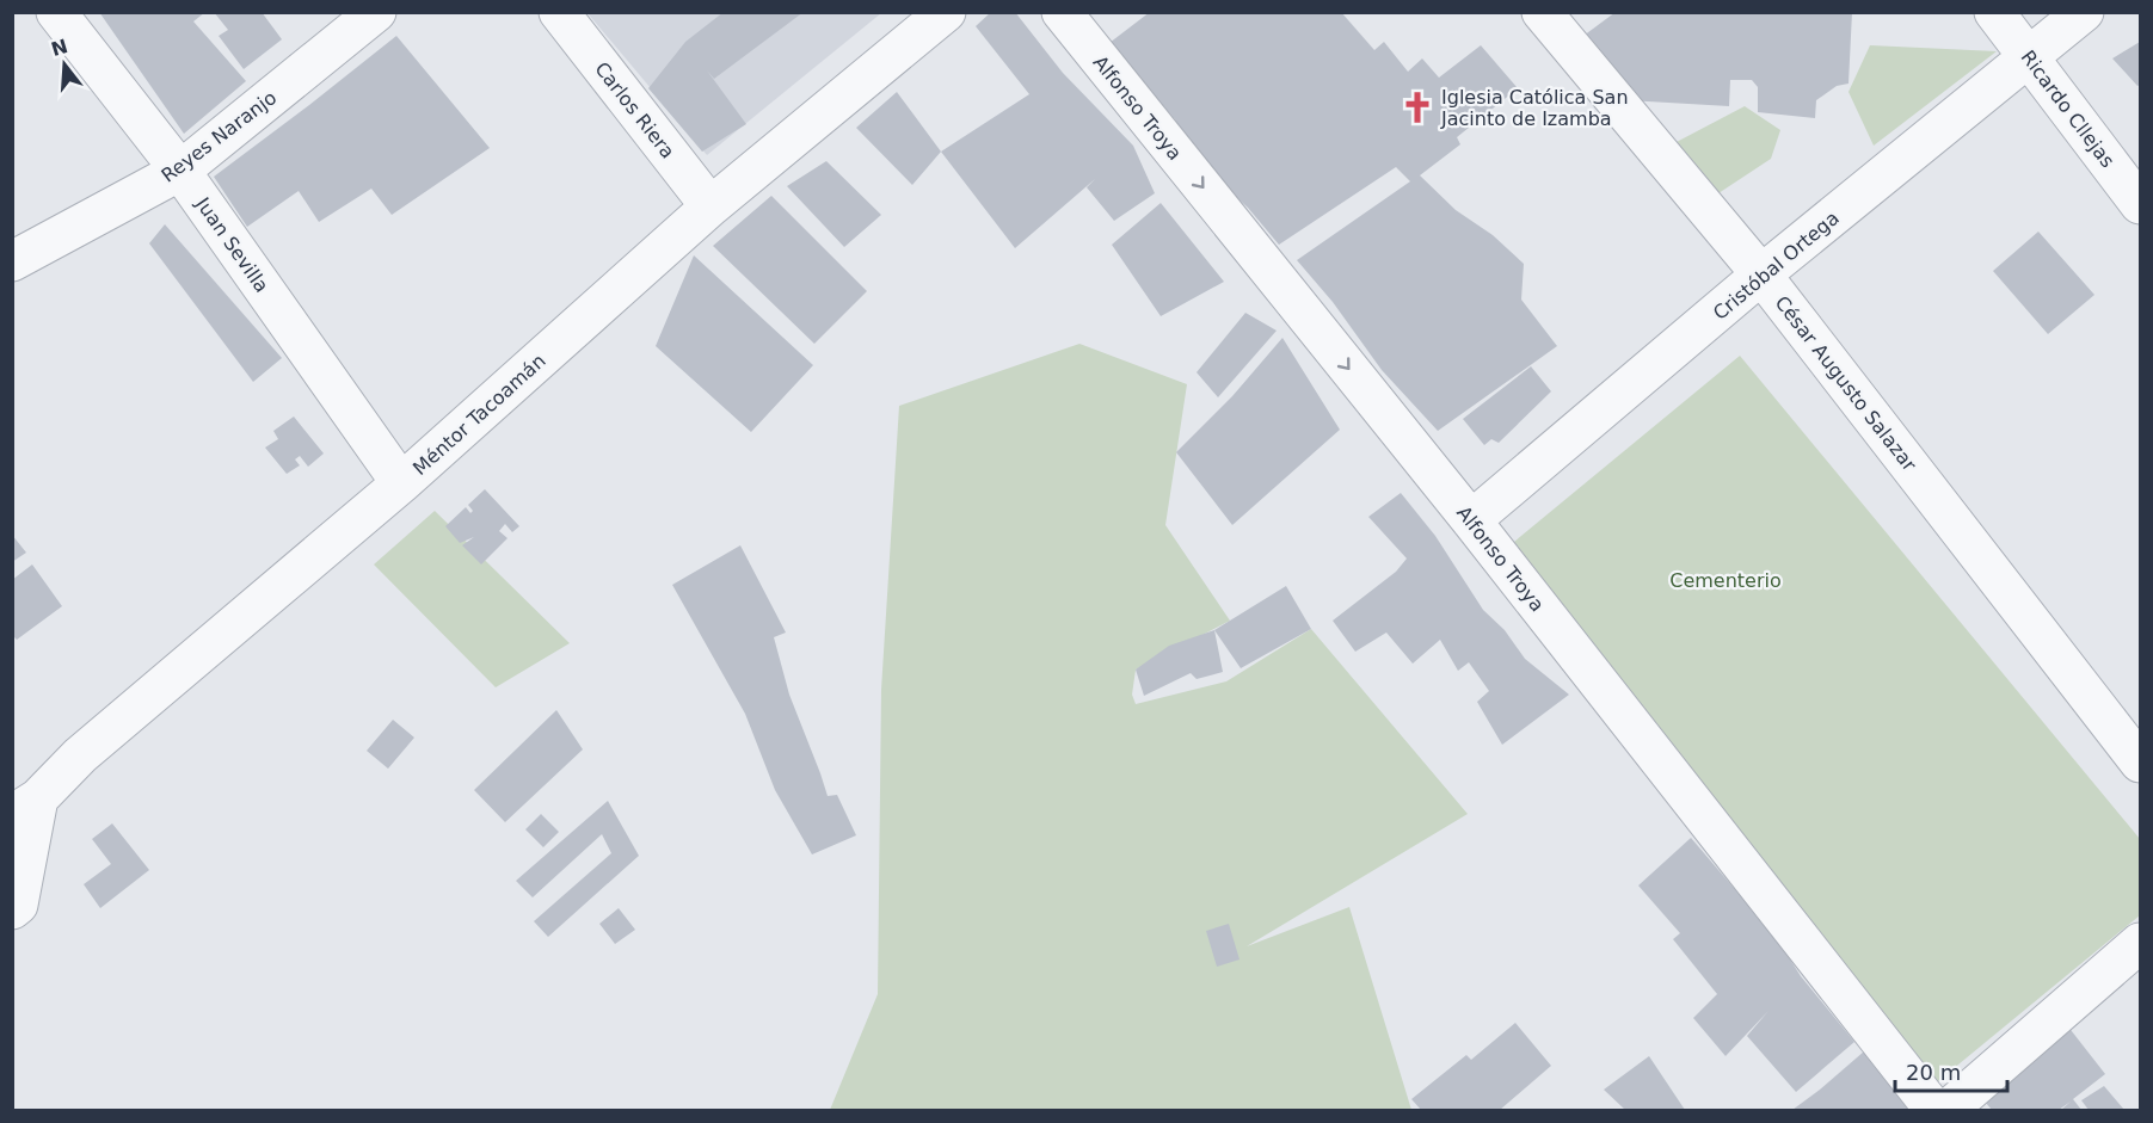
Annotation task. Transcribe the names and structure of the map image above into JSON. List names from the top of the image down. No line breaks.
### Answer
{"streets":{"street":["Alfonso Troya","Ricardo Cllejas","Carlos Riera","Reyes Naranjo","Juan Sevilla","Cristóbal Ortega","César Augusto Salazar","Méntor Tacoamán"]},"crossings":[["Alfonso Troya","Cristóbal Ortega"],["Ricardo Cllejas","Cristóbal Ortega"],["Carlos Riera","Méntor Tacoamán"],["Reyes Naranjo","Juan Sevilla"],["Juan Sevilla","Méntor Tacoamán"],["Cristóbal Ortega","César Augusto Salazar"]],"one_way":["Alfonso Troya"],"parks":["Cementerio"],"places":{"church":["Iglesia Católica San Jacinto de Izamba"]},"scale_bar":"20 m","north":"top"}
